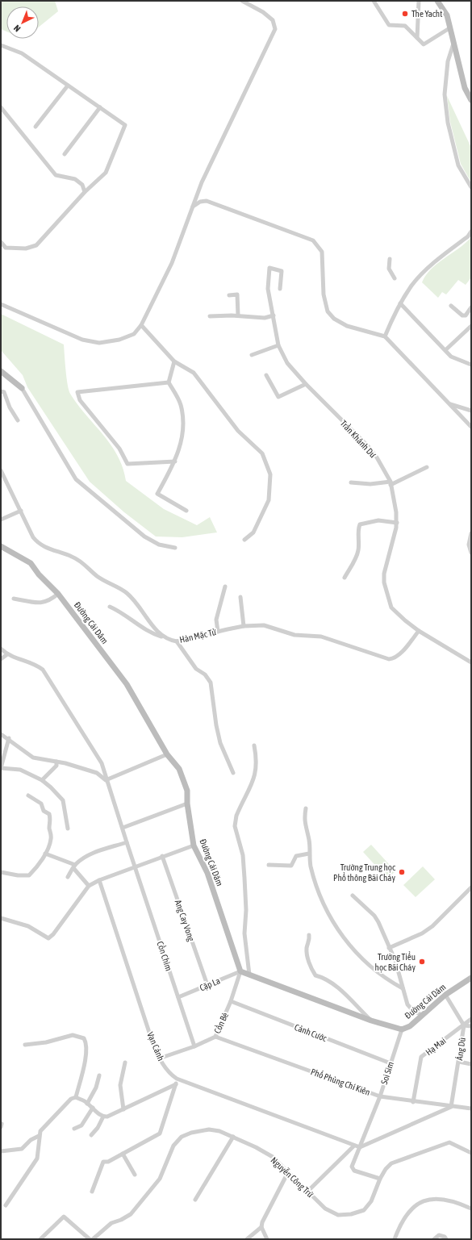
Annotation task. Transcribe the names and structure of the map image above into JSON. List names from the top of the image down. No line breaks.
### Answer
{"streets":{"street":["Trần Khánh Dư","Đường Cái Dăm","Hàn Mặc Tử","Ang Cay Vong","Cồn Chìm","Cặp La","Cồn Bè","Cảnh Cước","Vạn Cảnh","Hạ Mai","Áng Dù","Soi Sim","Phố Phùng Chí Kiên","Nguyễn Công Trứ"]},"crossings":[["Trần Khánh Dư","Hàn Mặc Tử"],["Đường Cái Dăm","Cặp La"],["Đường Cái Dăm","Cồn Bè"],["Đường Cái Dăm","Áng Dù"],["Đường Cái Dăm","Soi Sim"],["Ang Cay Vong","Cặp La"],["Cồn Chìm","Cặp La"],["Cồn Chìm","Cồn Bè"],["Cặp La","Cồn Bè"],["Cồn Bè","Cảnh Cước"],["Cồn Bè","Vạn Cảnh"],["Cồn Bè","Phố Phùng Chí Kiên"],["Cảnh Cước","Soi Sim"],["Hạ Mai","Áng Dù"],["Hạ Mai","Phố Phùng Chí Kiên"],["Áng Dù","Phố Phùng Chí Kiên"],["Soi Sim","Phố Phùng Chí Kiên"],["Soi Sim","Nguyễn Công Trứ"]],"places":["The Yacht","Trường Trung học Phổ thông Bãi Cháy","Trường Tiểu học Bãi Cháy"],"north":"bottom left"}
